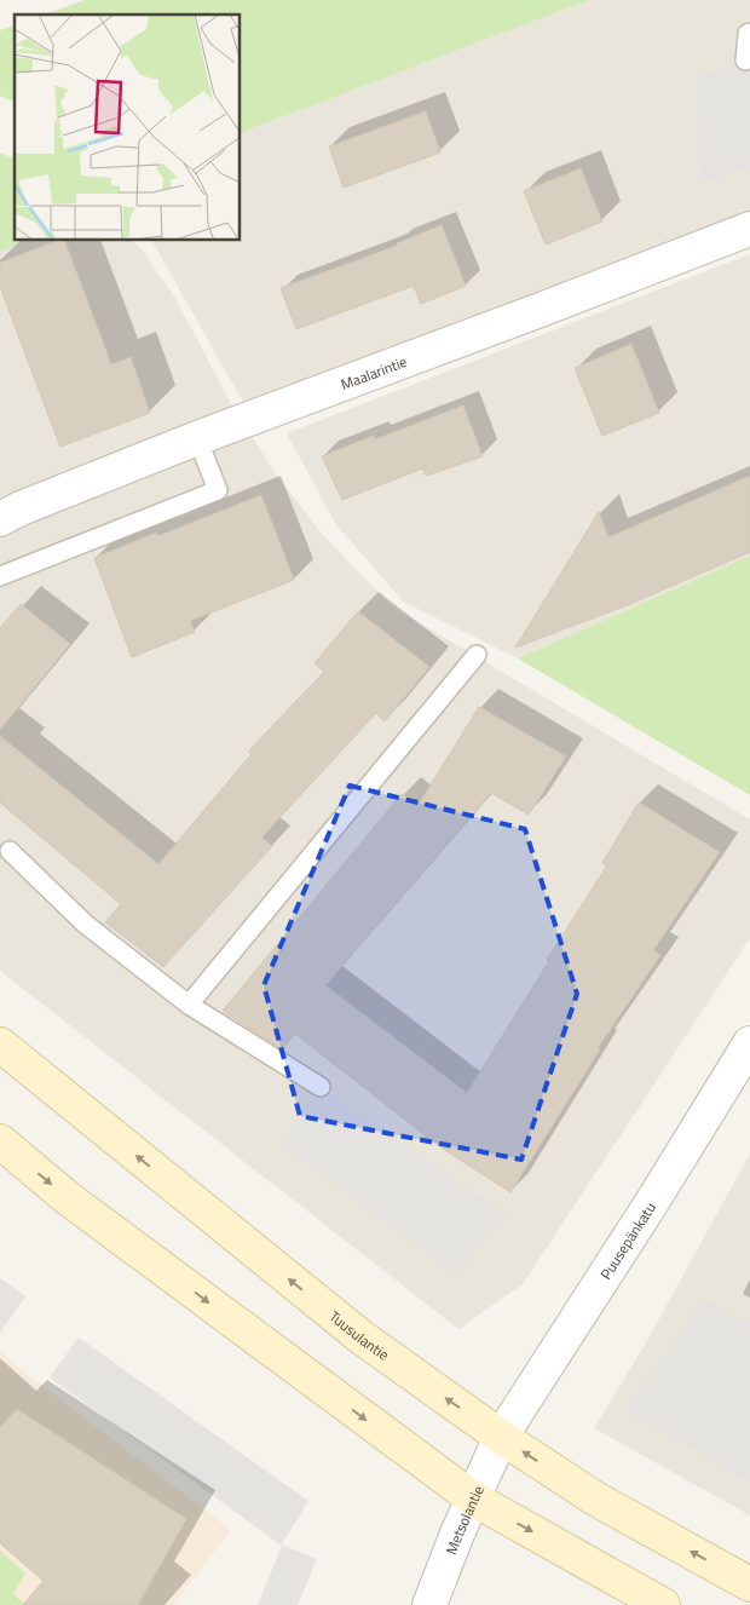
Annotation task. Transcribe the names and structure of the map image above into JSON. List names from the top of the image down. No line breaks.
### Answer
{"streets":{"main road":["Tuusulantie"],"street":["Maalarintie","Puusepänkatu","Metsolantie"]},"crossings":[["Puusepänkatu","Tuusulantie"],["Puusepänkatu","Metsolantie"],["Tuusulantie","Metsolantie"]]}
